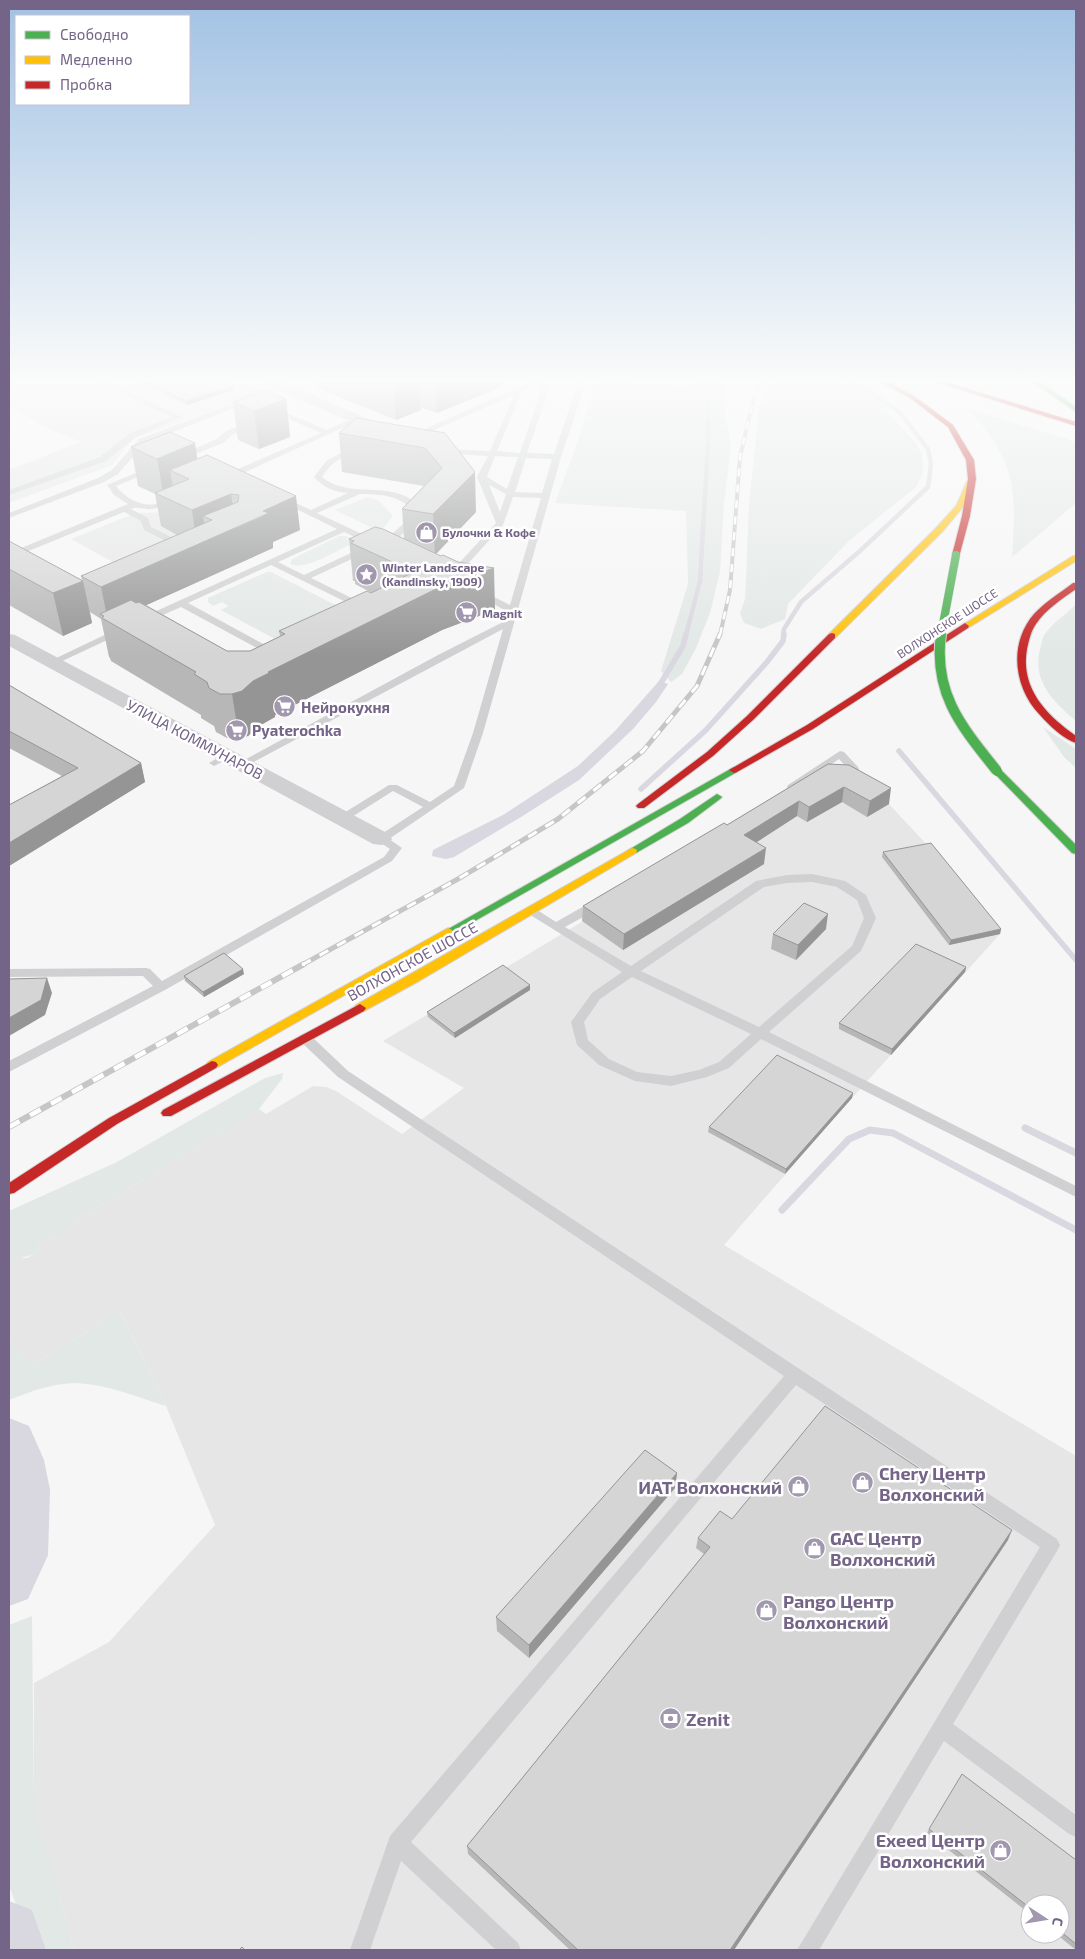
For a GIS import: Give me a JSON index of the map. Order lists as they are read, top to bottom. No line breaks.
{"streets":{"main road":["ВОЛХОНСКОЕ ШОССЕ"],"street":["УЛИЦА КОММУНАРОВ"]},"places":{"shop":["Булочки & Кофе","Chery Центр Волхонский","ИАТ Волхонский","GAC Центр Волхонский","Pango Центр Волхонский","Exeed Центр Волхонский"],"place":["Winter Landscape (Kandinsky, 1909)"],"supermarket":["Magnit","Нейрокухня","Pyaterochka"],"bank":["Zenit"]},"legend":["Свободно","Медленно","Пробка"],"north":"right"}
